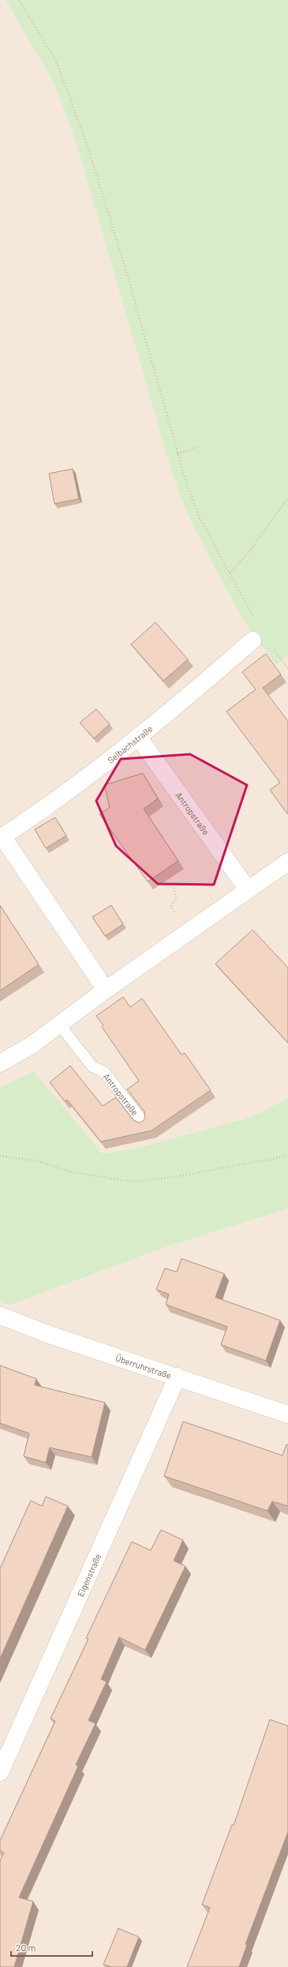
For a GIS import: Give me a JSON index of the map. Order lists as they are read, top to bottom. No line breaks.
{"streets":{"street":["Selbachstraße","Antropstraße","Überruhrstraße","Eigenstraße"]},"crossings":[["Selbachstraße","Antropstraße"],["Überruhrstraße","Eigenstraße"]],"scale_bar":"20 m"}
